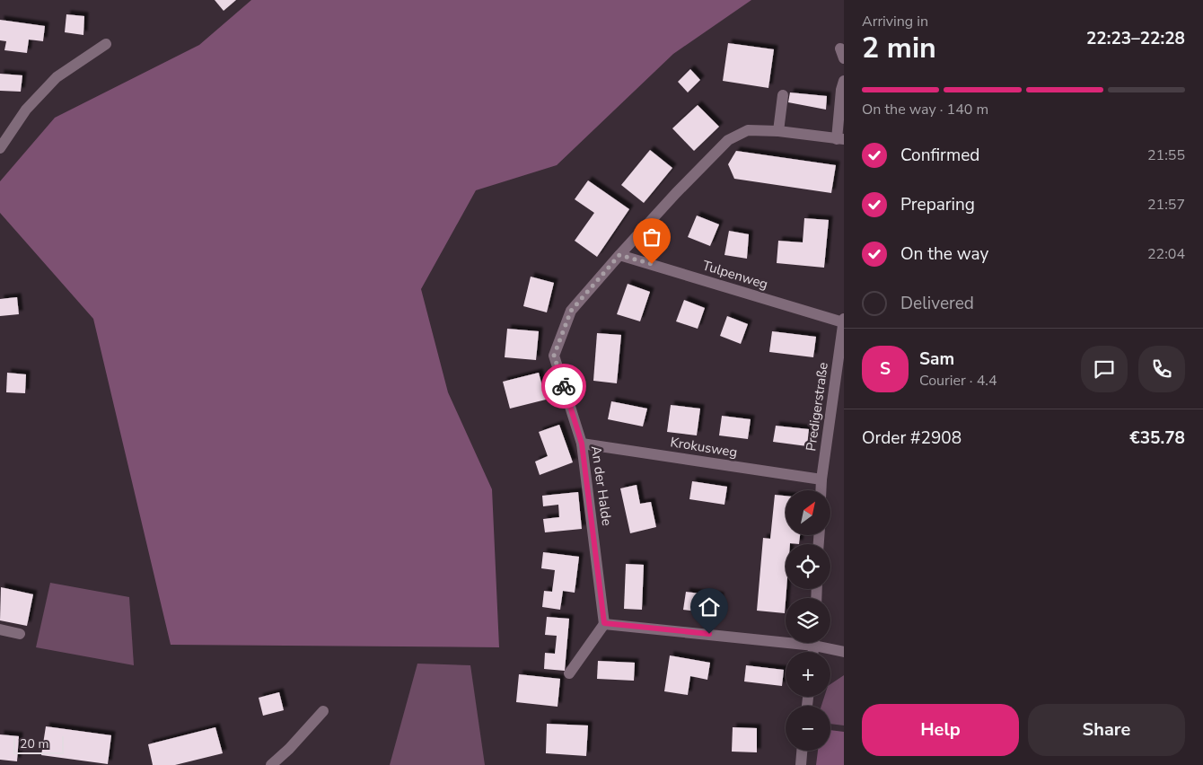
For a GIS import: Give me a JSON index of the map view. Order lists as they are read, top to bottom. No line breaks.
{"streets":{"street":["Tulpenweg","Predigerstraße","Krokusweg","An der Halde"]},"crossings":[["Tulpenweg","Predigerstraße"],["Tulpenweg","An der Halde"],["Predigerstraße","Krokusweg"],["Krokusweg","An der Halde"]],"scale_bar":"20 m","north":"top right","page":{"heading":["2 min","Arriving in","22:23–22:28"],"panel":["Sam","Courier · 4.4","Order #2908","€35.78"],"bar":"On the way · 140 m","list":[["Confirmed","21:55"],["Preparing","21:57"],["On the way","22:04"],"Delivered"],"round":"S","map_buttons":["+","−"],"buttons":["Help","Share"],"scale":"20 m"}}
